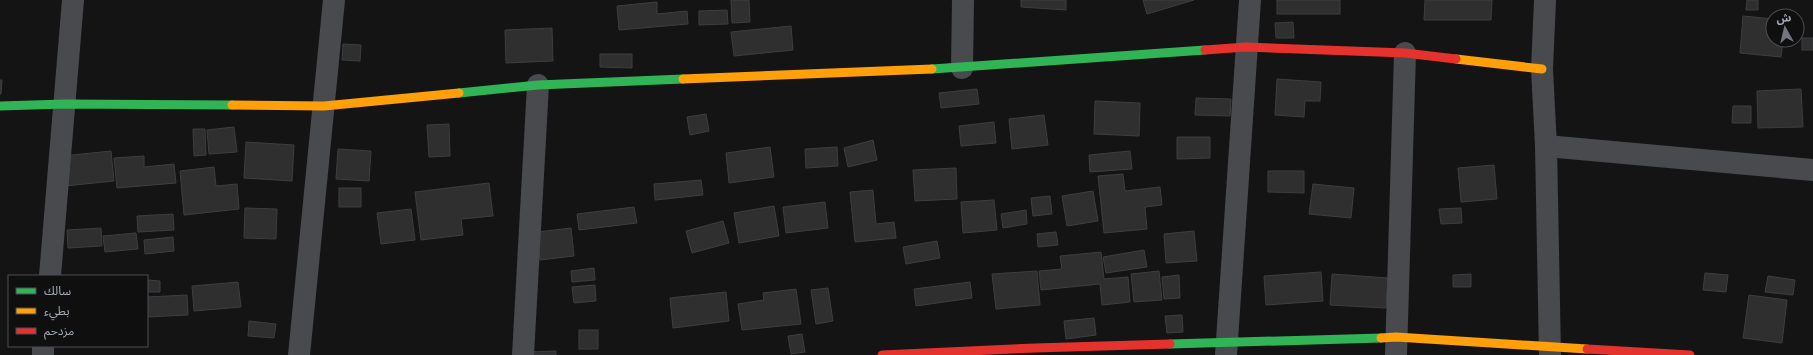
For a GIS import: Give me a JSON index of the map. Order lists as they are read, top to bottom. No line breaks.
{"legend":["سالك","بطيء","مزدحم"],"north":"top"}
